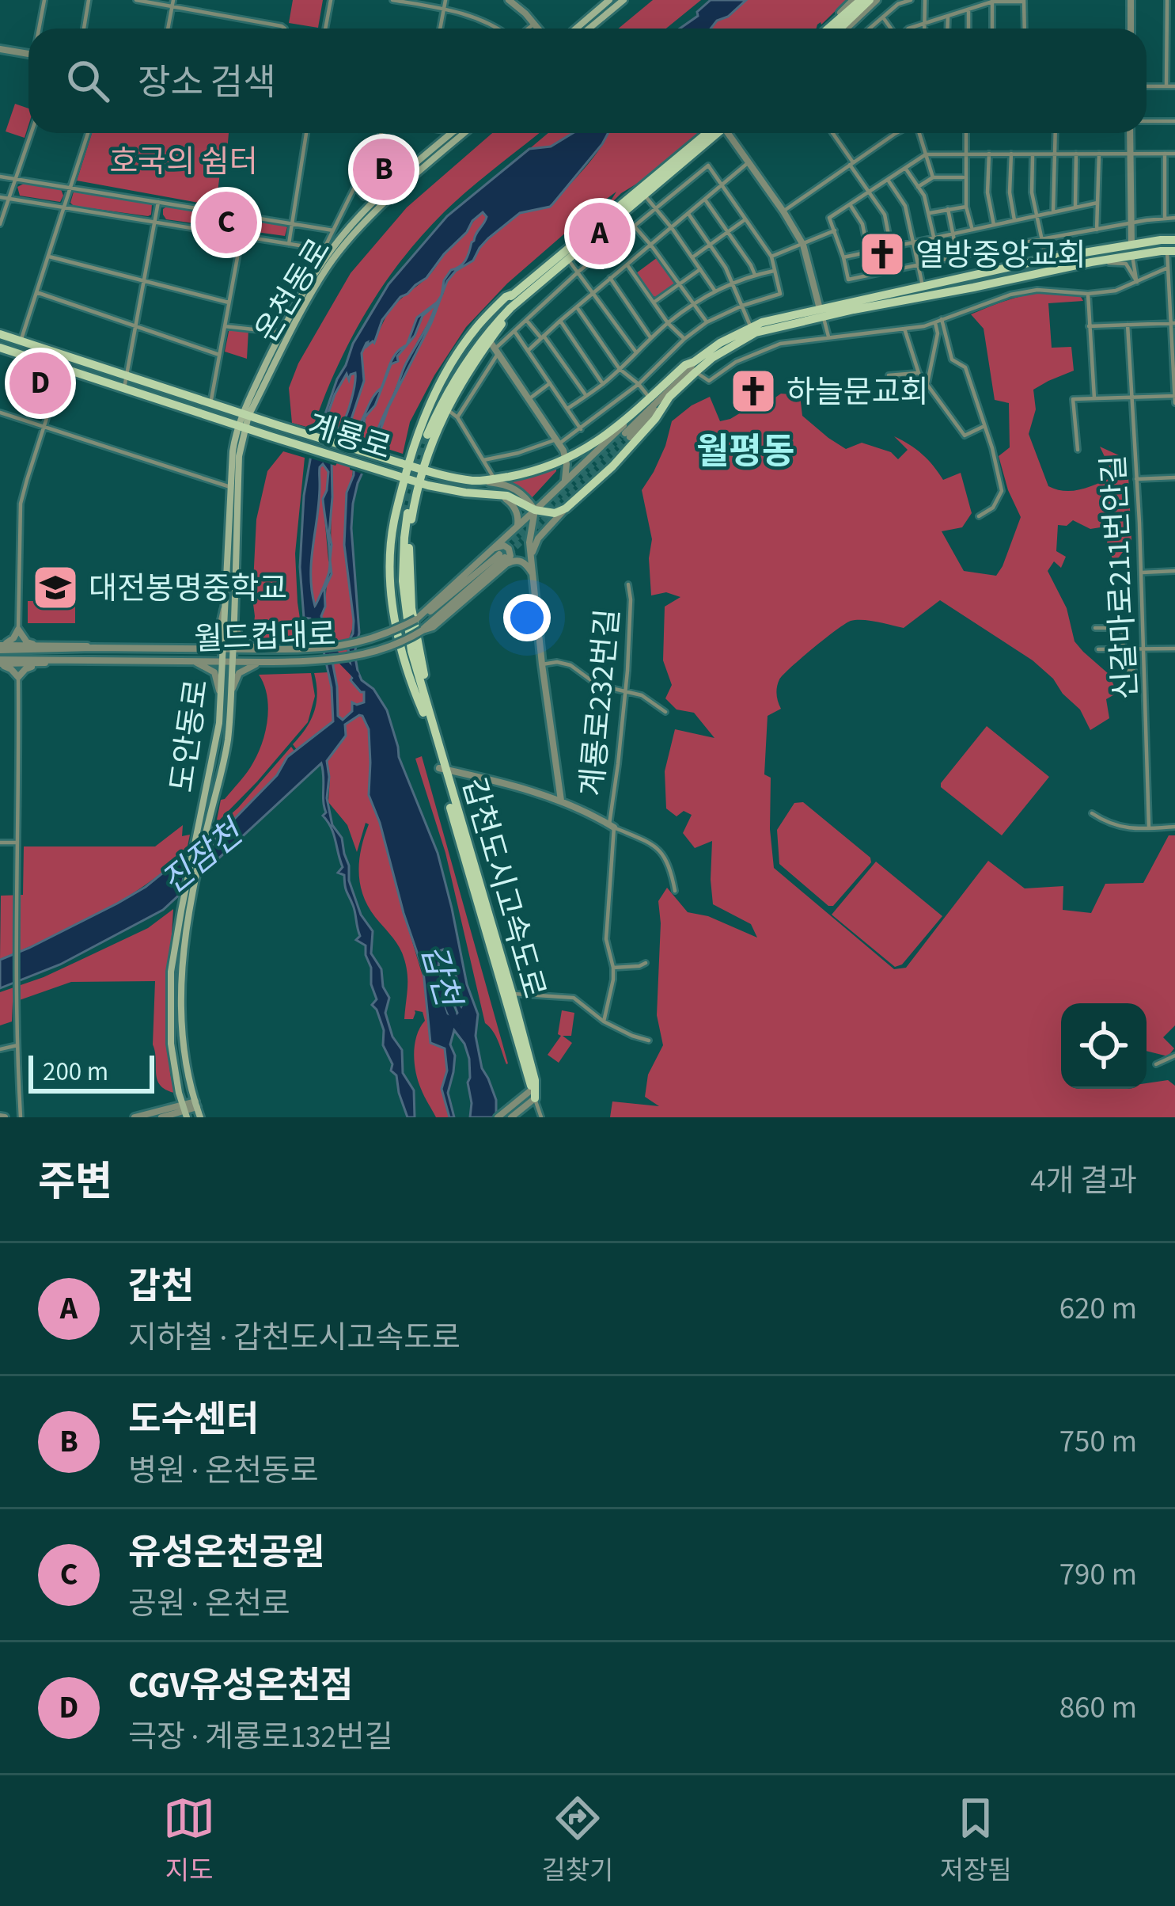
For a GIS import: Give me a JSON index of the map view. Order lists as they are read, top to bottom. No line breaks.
{"streets":{"main road":["온천동로","계룡로","도안동로","갑천도시고속도로"],"street":["신갈마로211번안길","월드컵대로","계룡로232번길"]},"crossings":[["온천동로","계룡로"],["온천동로","도안동로"],["계룡로","도안동로"],["월드컵대로","도안동로"]],"districts":["월평동"],"water":["진잠천","갑천"],"parks":["호국의 쉼터"],"places":{"church":["열방중앙교회","하늘문교회"],"school or university":["대전봉명중학교"]},"scale_bar":"200 m","page":{"search":"장소 검색","pins":["B","C","A","D"],"scale":"200 m","heading":["주변","4개 결과"],"list":[{"mark":"A","name":"갑천","note":"지하철 · 갑천도시고속도로","value":"620 m"},{"mark":"B","name":"도수센터","note":"병원 · 온천동로","value":"750 m"},{"mark":"C","name":"유성온천공원","note":"공원 · 온천로","value":"790 m"},{"mark":"D","name":"CGV유성온천점","note":"극장 · 계룡로132번길","value":"860 m"}],"nav":["지도","길찾기","저장됨"]}}
